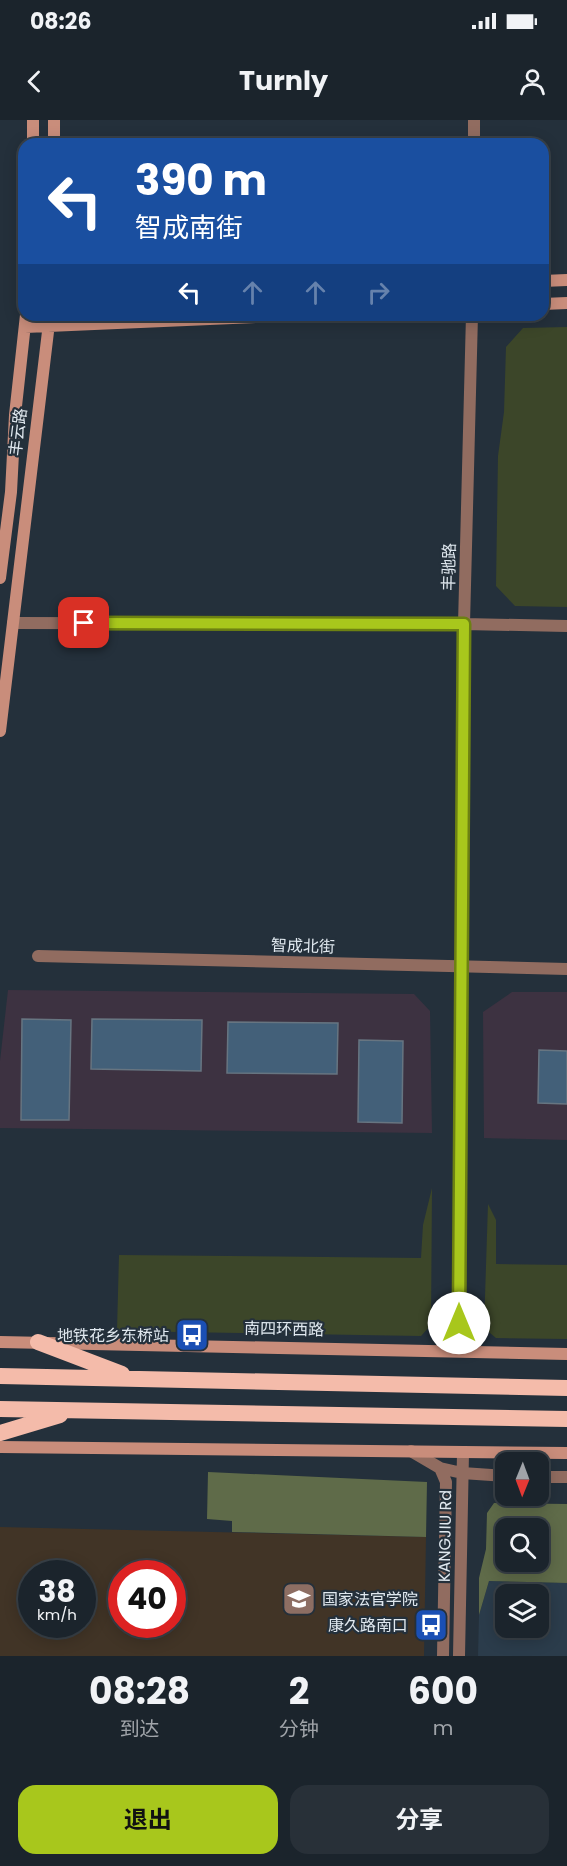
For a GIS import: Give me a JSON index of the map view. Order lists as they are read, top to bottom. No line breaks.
{"streets":{"main road":["丰云路","南四环西路"],"street":["丰驰路","智成北街","KANGJIU Rd"]},"crossings":[["丰驰路","智成北街"]],"places":{"bus stop":["地铁花乡东桥站","康久路南口"],"school or university":["国家法官学院"]},"north":"bottom","page":{"status":"08:26","header":"Turnly","turn":["390 m","智成南街"],"speed":"38 km/h","limit":"40","eta":["08:28","到达","2","分钟","600","m"],"buttons":["退出","分享"]}}
